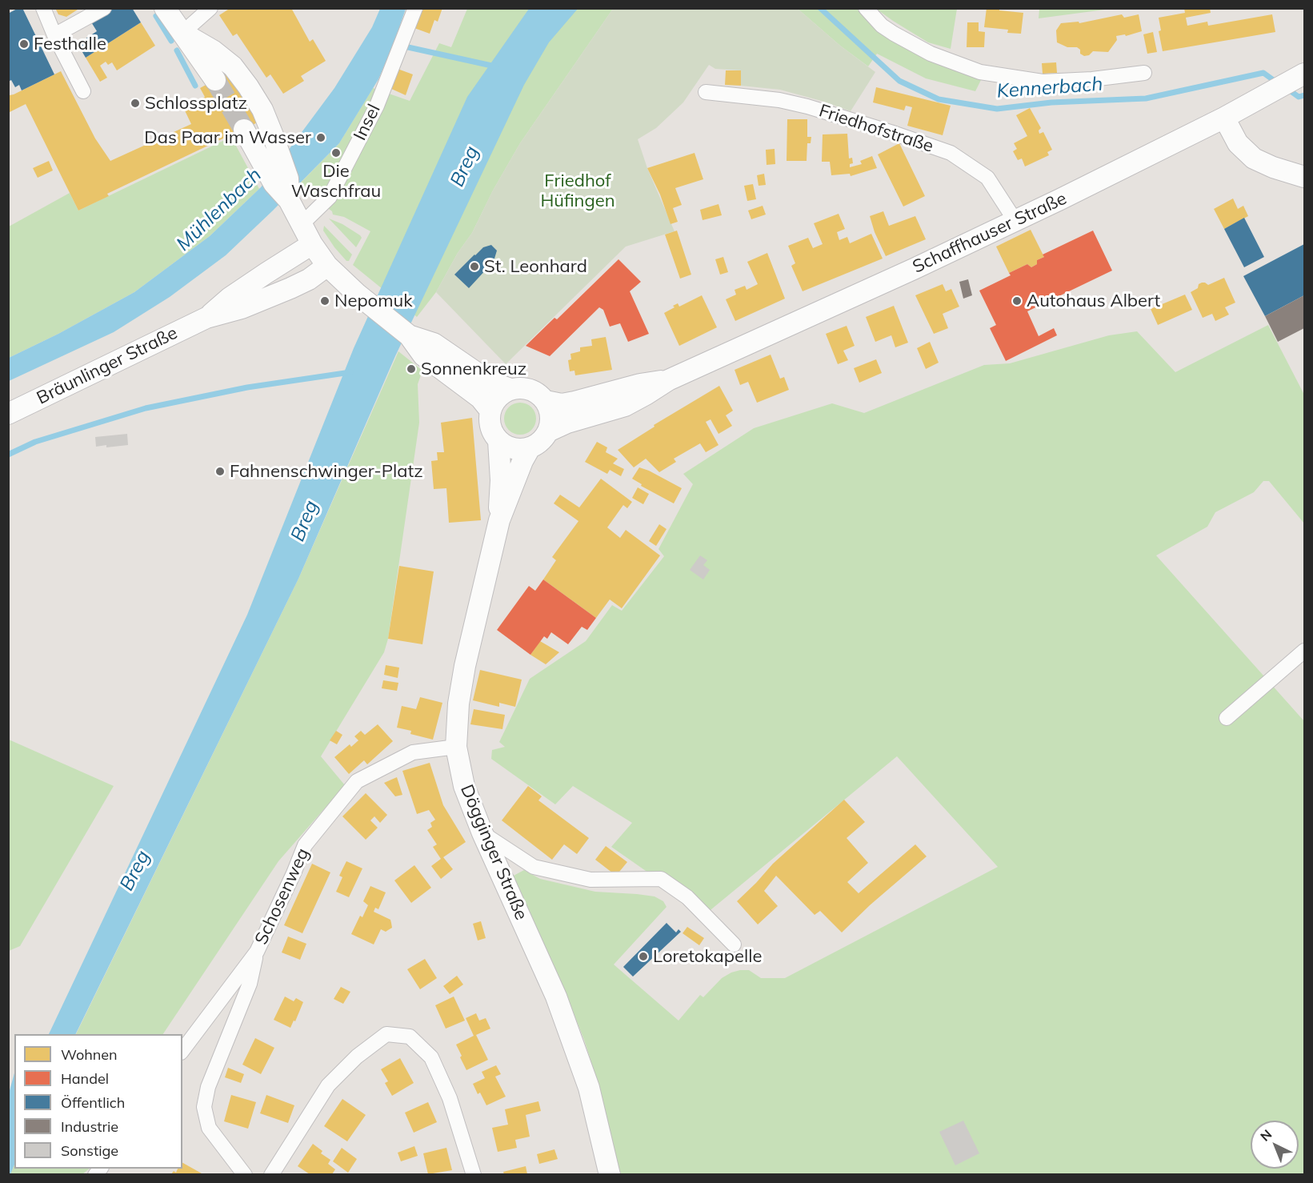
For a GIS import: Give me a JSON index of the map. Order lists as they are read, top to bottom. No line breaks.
{"streets":{"main road":["Schaffhauser Straße","Bräunlinger Straße","Dögginger Straße"],"street":["Insel","Friedhofstraße","Schosenweg"]},"crossings":[["Friedhofstraße","Schaffhauser Straße"],["Schaffhauser Straße","Dögginger Straße"],["Dögginger Straße","Schosenweg"]],"water":["Kennerbach","Breg","Mühlenbach"],"parks":["Friedhof Hüfingen"],"places":["Festhalle","Schlossplatz","Das Paar im Wasser","Die Waschfrau","St. Leonhard","Nepomuk","Autohaus Albert","Sonnenkreuz","Fahnenschwinger-Platz","Loretokapelle"],"legend":["Wohnen","Handel","Öffentlich","Industrie","Sonstige"],"north":"top left"}
